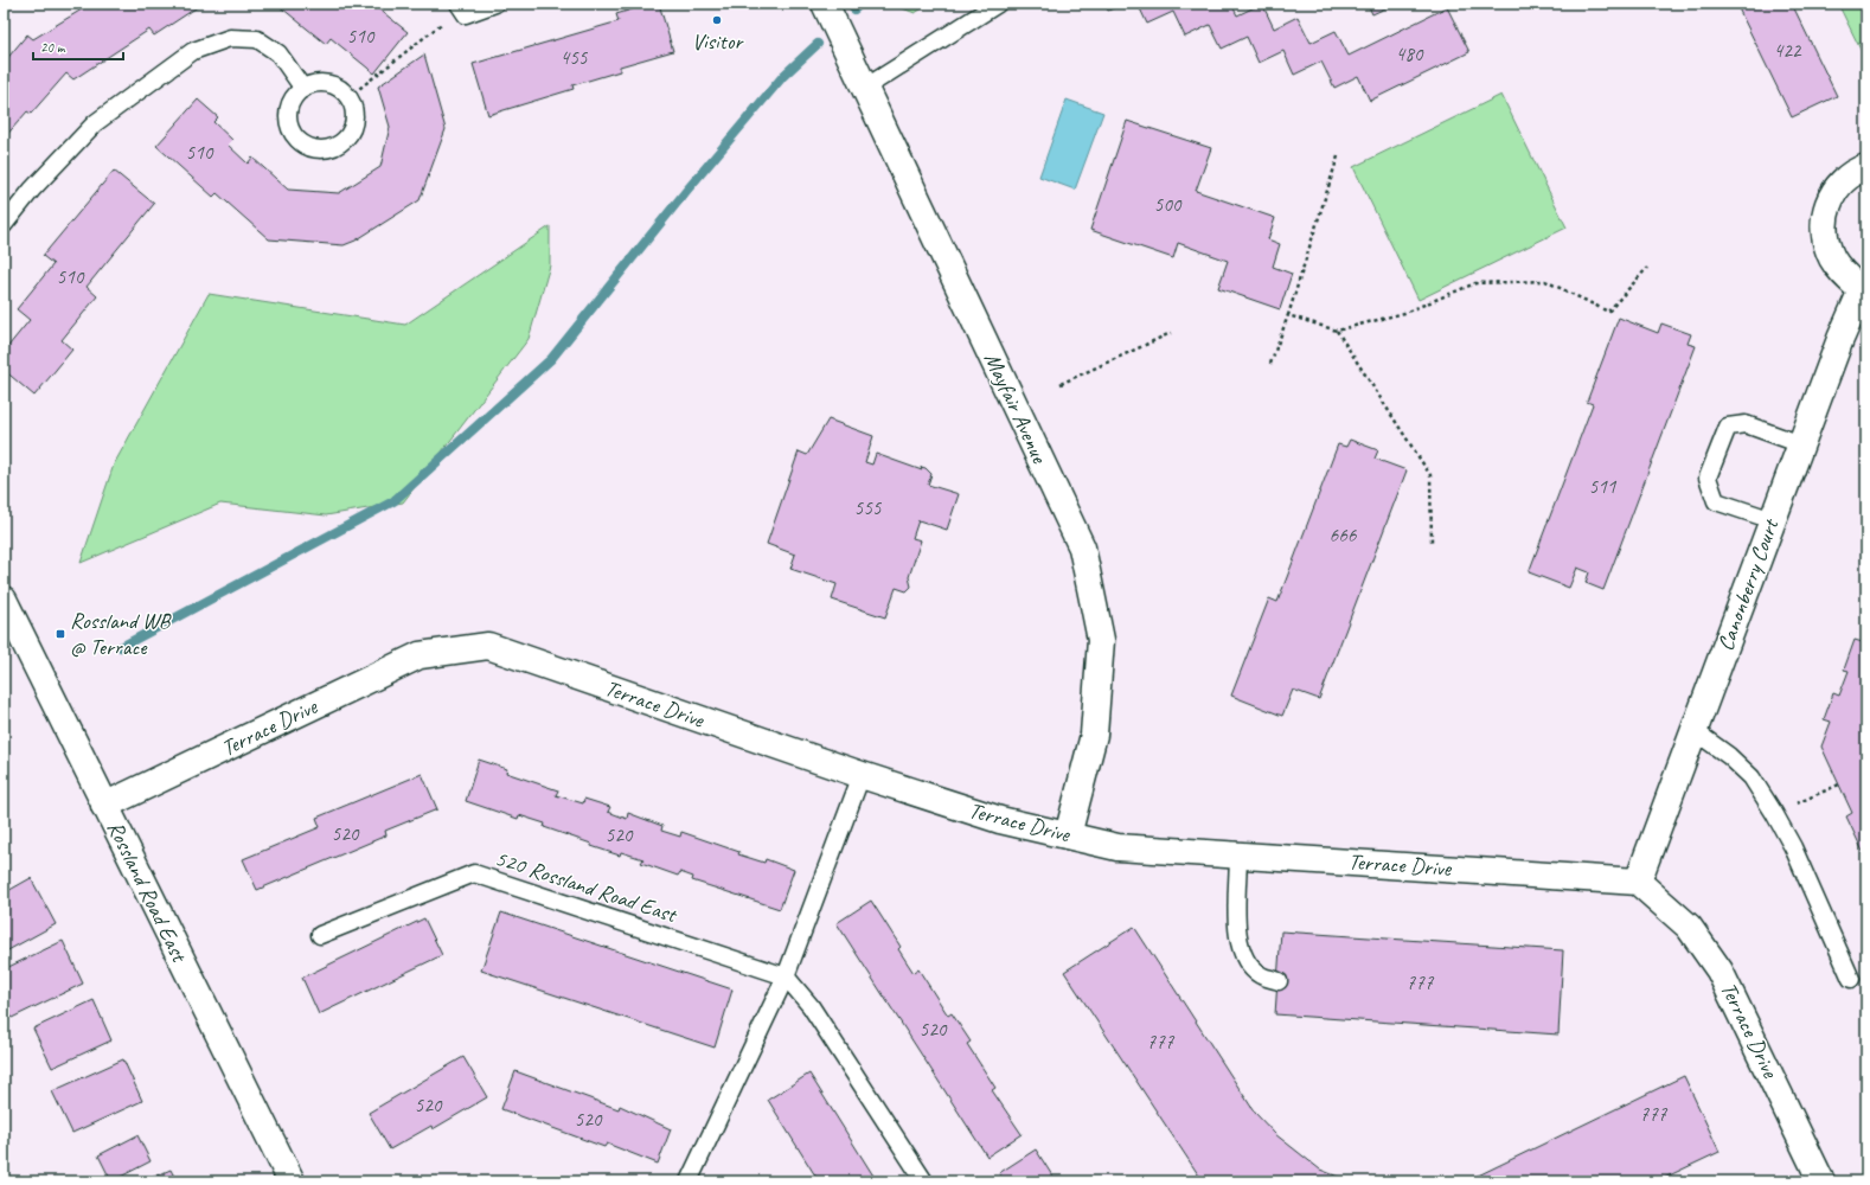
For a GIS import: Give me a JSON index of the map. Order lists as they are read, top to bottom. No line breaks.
{"streets":{"street":["Mayfair Avenue","Canonberry Court","Terrace Drive","Rossland Road East"],"lane":["520 Rossland Road East"]},"crossings":[["Mayfair Avenue","Terrace Drive"],["Canonberry Court","Terrace Drive"],["Terrace Drive","Rossland Road East"]],"places":{"other":["Visitor"],"transit":["Rossland WB @ Terrace"]},"house_numbers":["510","422","480","455","510","500","510","511","555","666","520","520","777","520","777","520","777","520"],"scale_bar":"20 m"}
